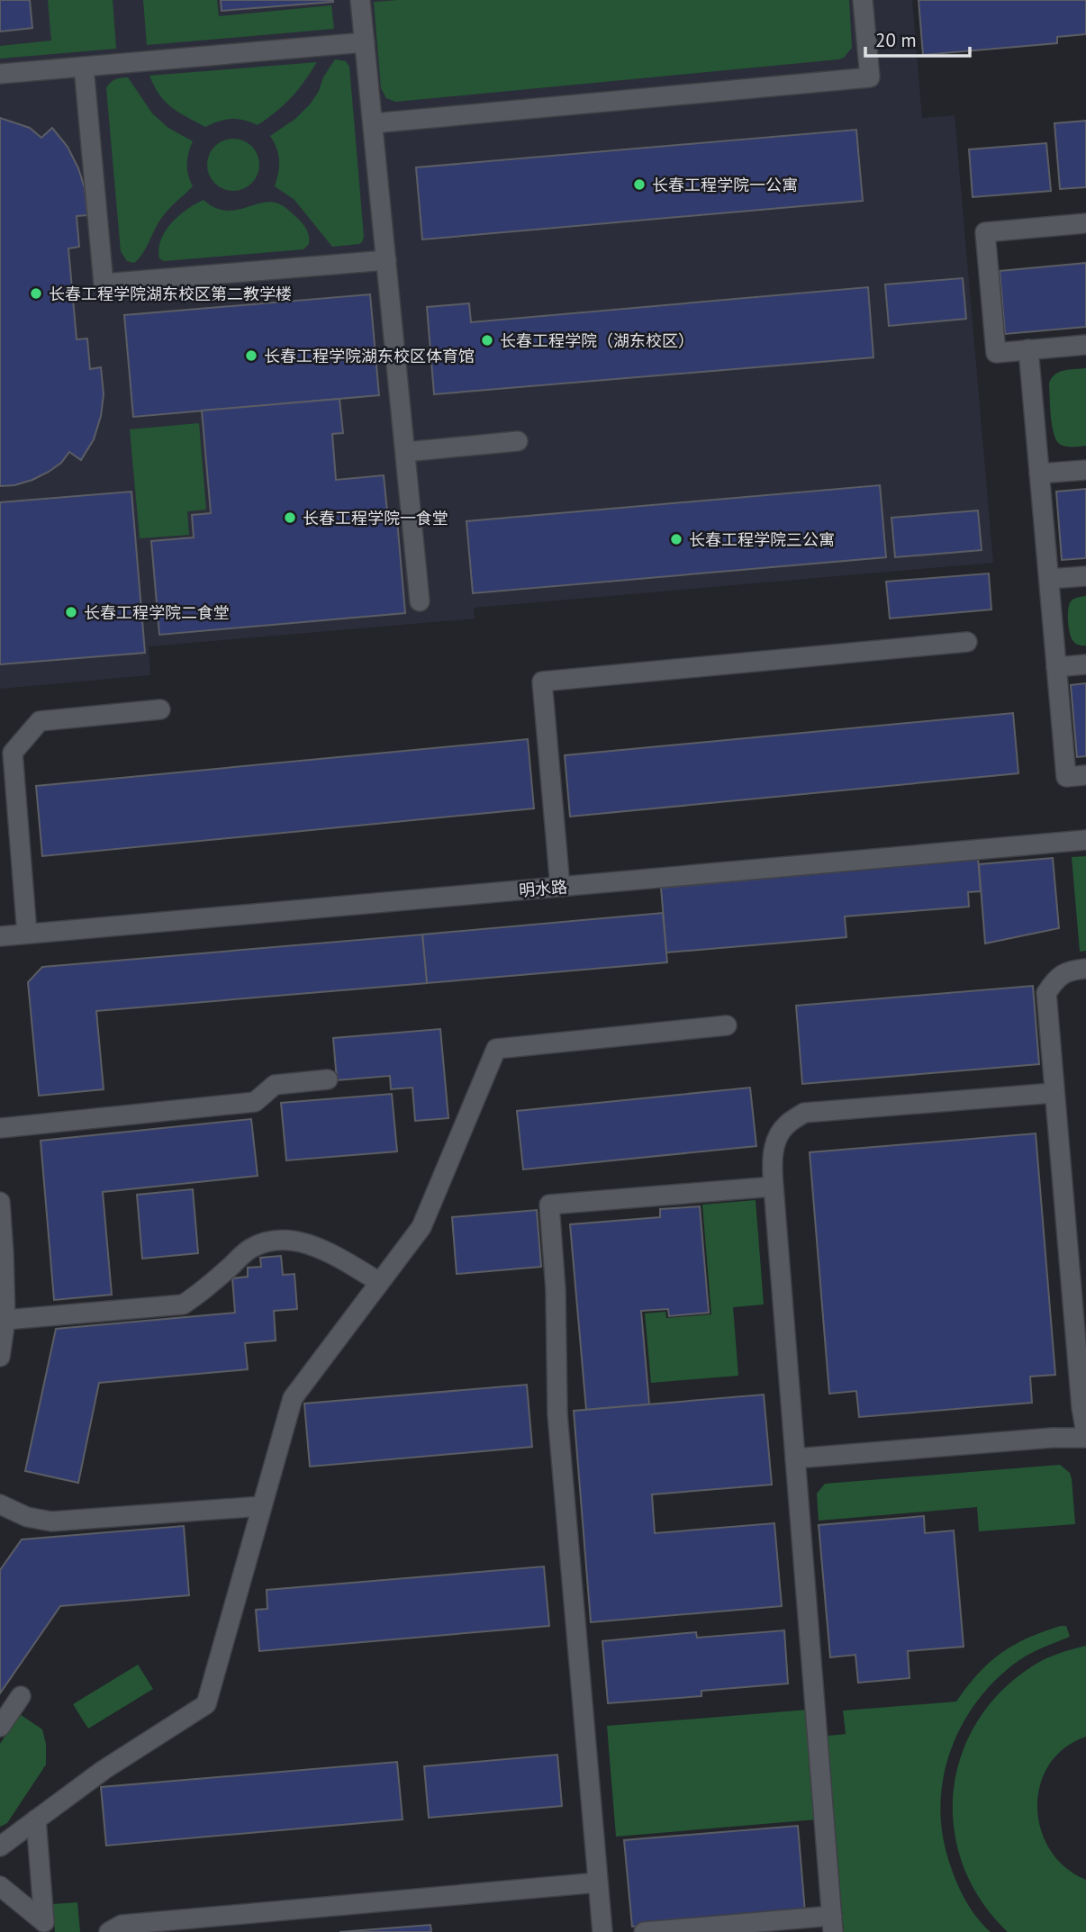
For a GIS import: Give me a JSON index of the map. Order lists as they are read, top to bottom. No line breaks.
{"streets":{"street":["明水路"]},"places":["长春工程学院一公寓","长春工程学院湖东校区第二教学楼","长春工程学院（湖东校区）","长春工程学院湖东校区体育馆","长春工程学院一食堂","长春工程学院三公寓","长春工程学院二食堂"],"scale_bar":"20 m"}
